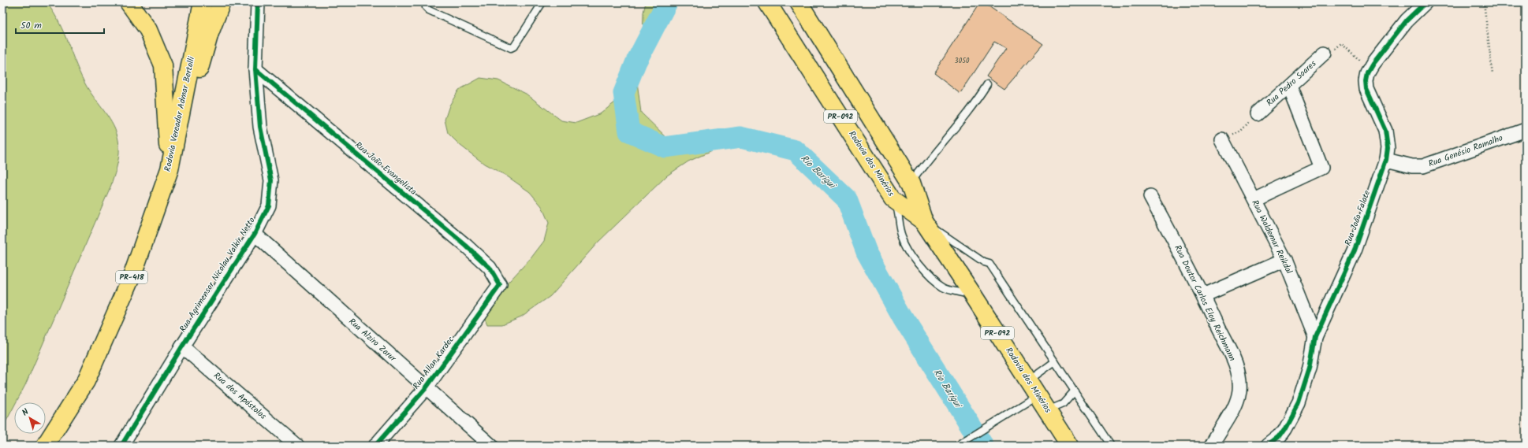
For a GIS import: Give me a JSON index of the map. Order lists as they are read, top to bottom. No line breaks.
{"streets":{"main road":["Rodovia Vereador Admar Bertolli","PR-092","Rodovia dos Minérios","PR-418"],"street":["Rua Pedro Soares","Rua Genésio Ramalho","Rua João Evangelista","Rua João Falate","Rua Waldemar Reikdal","Rua Agrimensor Nicolau Valkir Netto","Rua Doutor Carlos Eloy Reichmann","Rua Alziro Zarur","Rua Allan Kardec","Rua dos Apóstolos"]},"crossings":[["Rua Genésio Ramalho","Rua João Falate"],["Rua João Evangelista","Rua Agrimensor Nicolau Valkir Netto"],["Rua João Evangelista","Rua Allan Kardec"],["Rua João Falate","Rua Waldemar Reikdal"],["Rua Agrimensor Nicolau Valkir Netto","Rua Alziro Zarur"],["Rua Agrimensor Nicolau Valkir Netto","Rua dos Apóstolos"],["Rua Alziro Zarur","Rua Allan Kardec"]],"water":["Rio Barigui"],"house_numbers":["3050"],"scale_bar":"50 m","north":"top left"}
